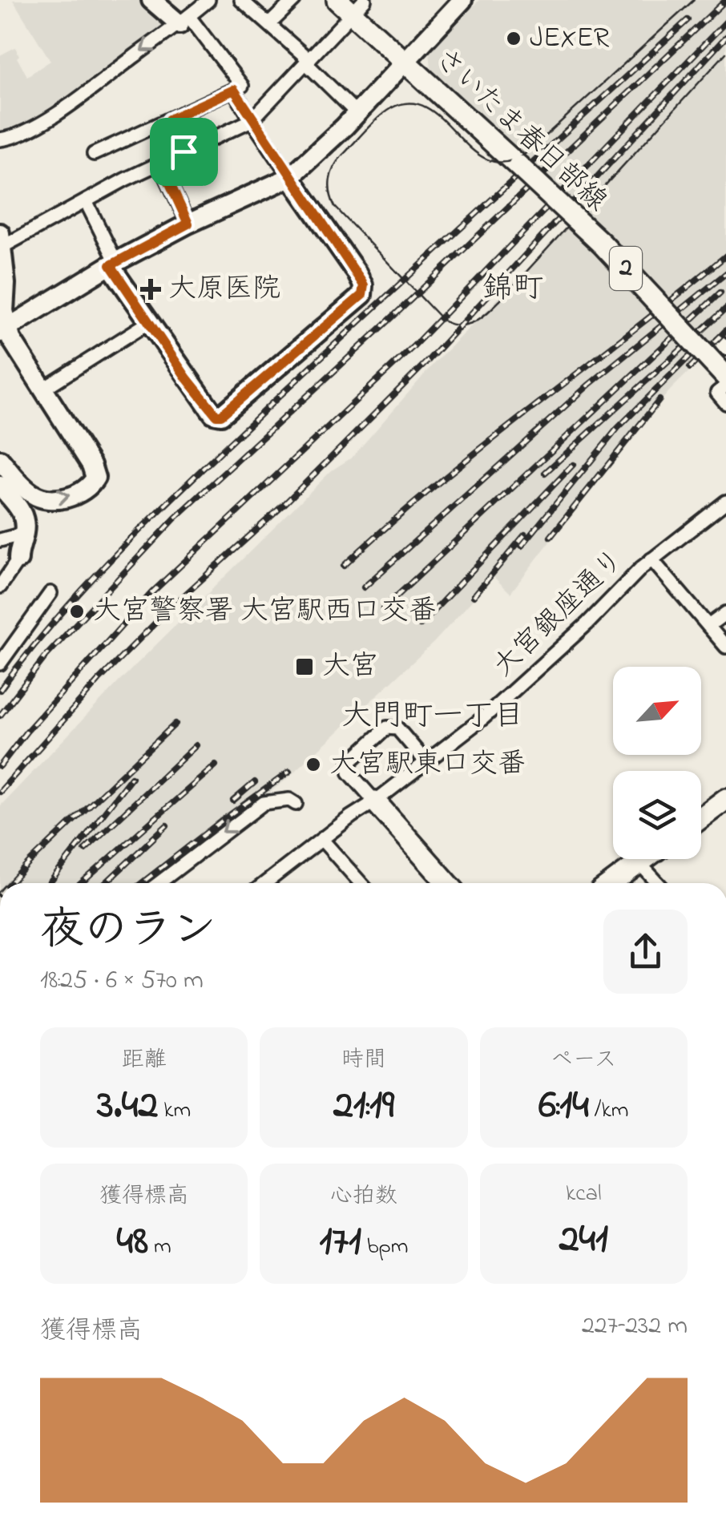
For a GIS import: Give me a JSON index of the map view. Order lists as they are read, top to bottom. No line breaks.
{"streets":{"main road":["さいたま春日部線","2"],"street":["大宮銀座通り"]},"districts":["錦町","大門町一丁目"],"places":{"other":["JEXER","大宮警察署 大宮駅西口交番","大宮駅東口交番"],"health":["大原医院"],"transit":["大宮"]},"north":"top right","page":{"heading":["夜のラン","18:25 · 6 × 570 m"],"stats":[["距離","3.42 km"],["時間","21:19"],["ペース","6:14 /km"],["獲得標高","48 m"],["心拍数","171 bpm"],["kcal","241"]],"chart":["獲得標高","227–232 m"]}}
